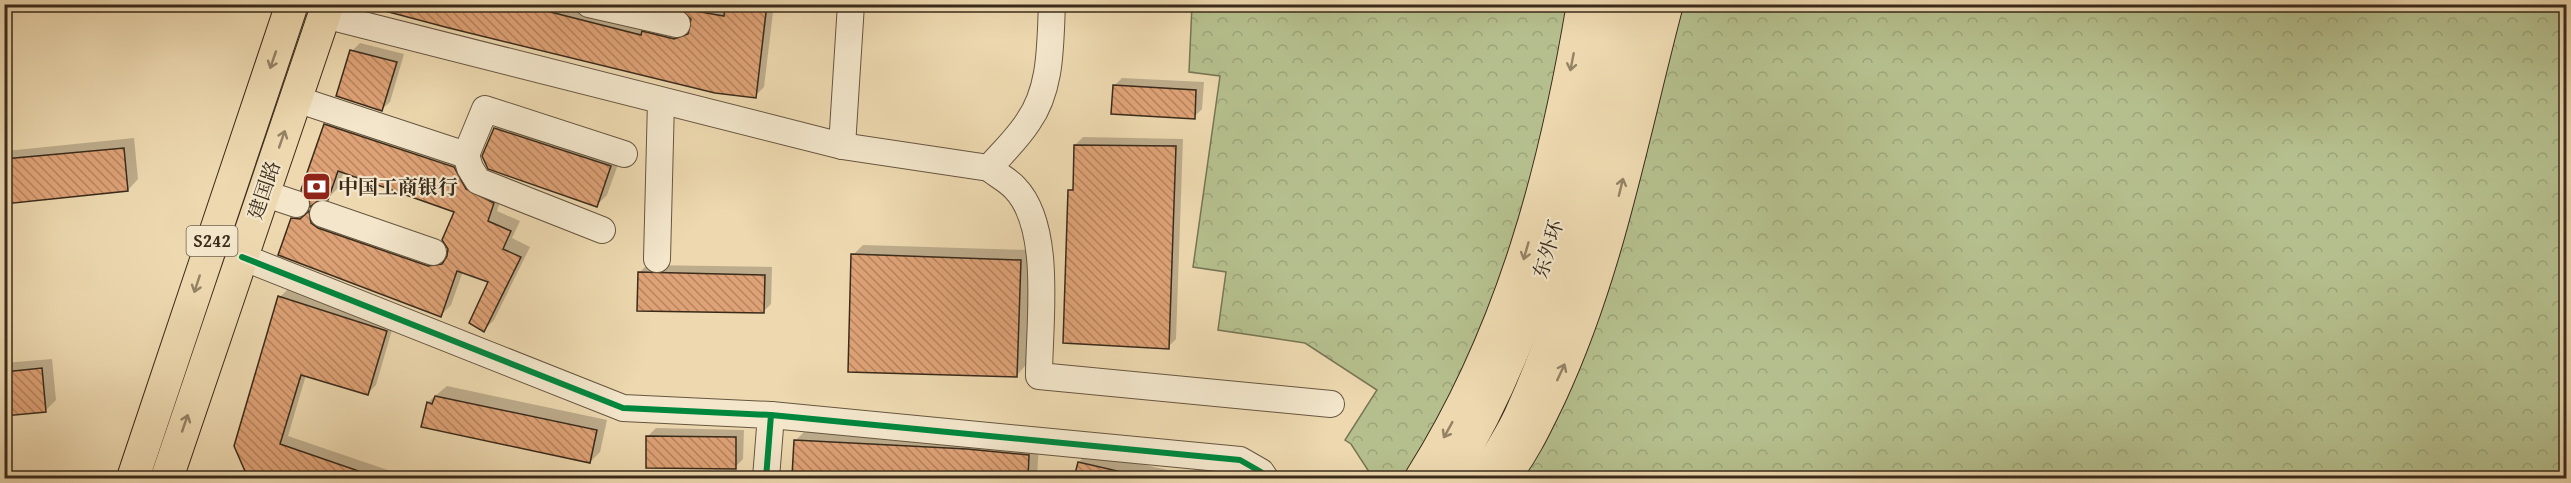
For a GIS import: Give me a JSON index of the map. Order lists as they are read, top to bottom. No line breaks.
{"streets":{"highway":["东外环"],"main road":["建国路","S242"]},"places":{"bank":["中国工商银行"]}}
